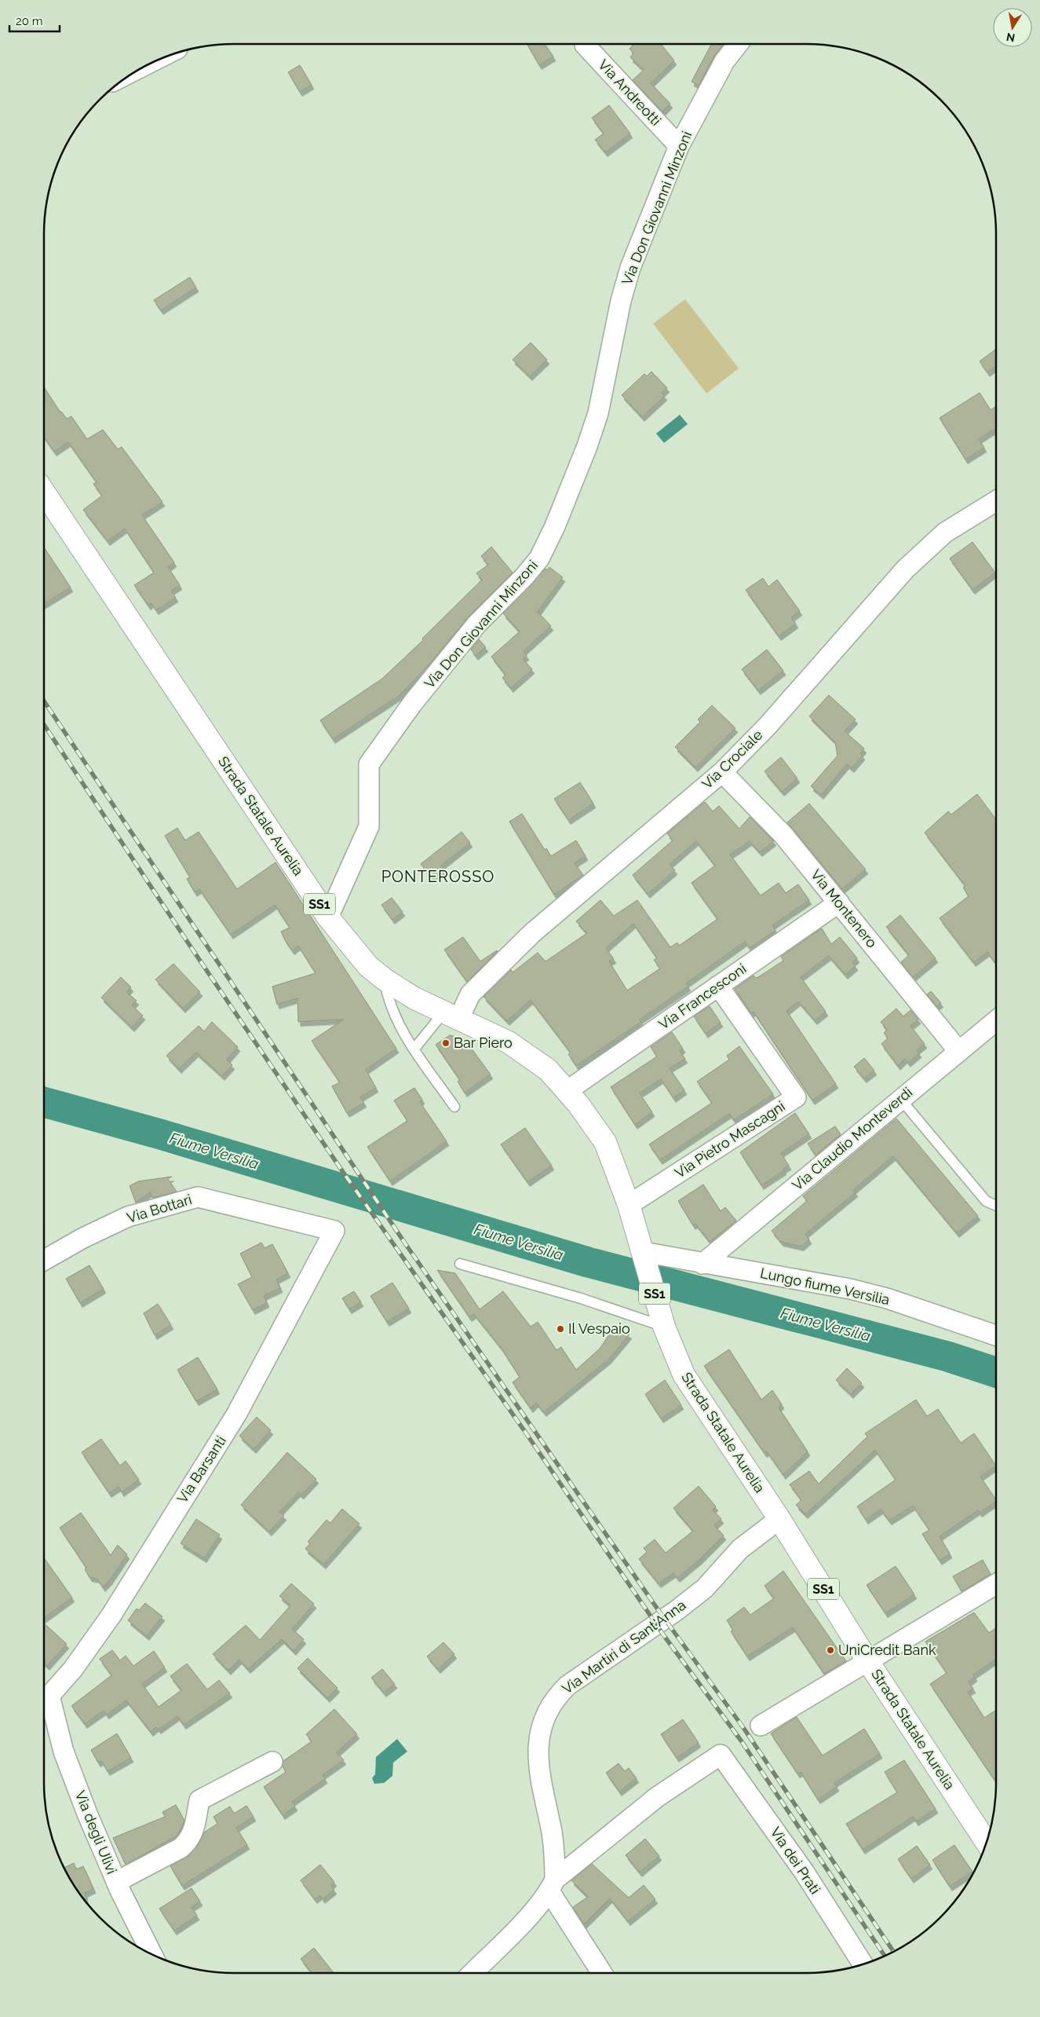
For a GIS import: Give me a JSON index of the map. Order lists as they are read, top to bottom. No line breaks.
{"streets":{"main road":["Strada Statale Aurelia","SS1"],"street":["Via Andreotti","Via Don Giovanni Minzoni","Via Crociale","Via Montenero","Via Francesconi","Via Claudio Monteverdi","Via Pietro Mascagni","Via Bottari","Lungo fiume Versilia","Via Barsanti","Via Martiri di Sant'Anna","Via degli Ulivi","Via dei Prati"]},"crossings":[["Via Andreotti","Via Don Giovanni Minzoni"],["Via Don Giovanni Minzoni","Strada Statale Aurelia"],["Via Crociale","Strada Statale Aurelia"],["Via Crociale","Via Montenero"],["Strada Statale Aurelia","Via Francesconi"],["Strada Statale Aurelia","Via Pietro Mascagni"],["Strada Statale Aurelia","Lungo fiume Versilia"],["Strada Statale Aurelia","Via Martiri di Sant'Anna"],["Via Montenero","Via Francesconi"],["Via Montenero","Via Claudio Monteverdi"],["Via Francesconi","Via Pietro Mascagni"],["Via Claudio Monteverdi","Lungo fiume Versilia"],["Via Bottari","Via Barsanti"],["Via Barsanti","Via degli Ulivi"],["Via Martiri di Sant'Anna","Via dei Prati"]],"districts":["PONTEROSSO"],"water":["Fiume Versilia"],"places":["Bar Piero","Il Vespaio","UniCredit Bank"],"scale_bar":"20 m","north":"bottom"}
